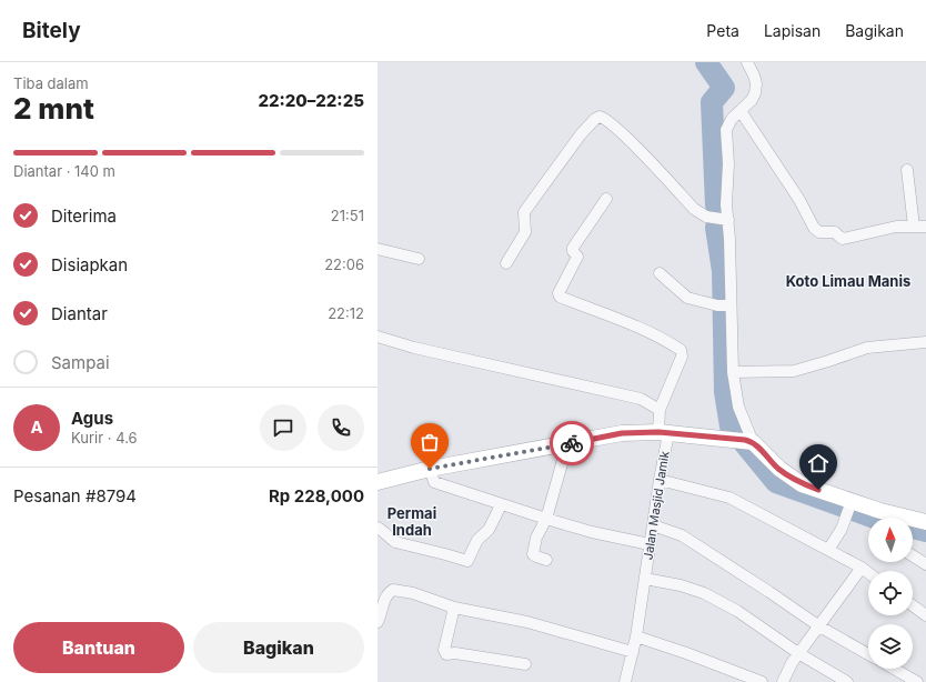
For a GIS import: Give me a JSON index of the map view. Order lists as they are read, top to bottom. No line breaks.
{"streets":{"street":["Jalan Masjid Jamik"]},"districts":["Koto Limau Manis","Permai Indah"],"north":"top","page":{"header":"Bitely","nav":["Peta","Lapisan","Bagikan"],"heading":["2 mnt","Tiba dalam","22:20–22:25"],"panel":["Agus","Kurir · 4.6","Pesanan #8794","Rp 228,000"],"bar":"Diantar · 140 m","list":[["Diterima","21:51"],["Disiapkan","22:06"],["Diantar","22:12"],"Sampai"],"round":"A","buttons":["Bantuan","Bagikan"]}}
